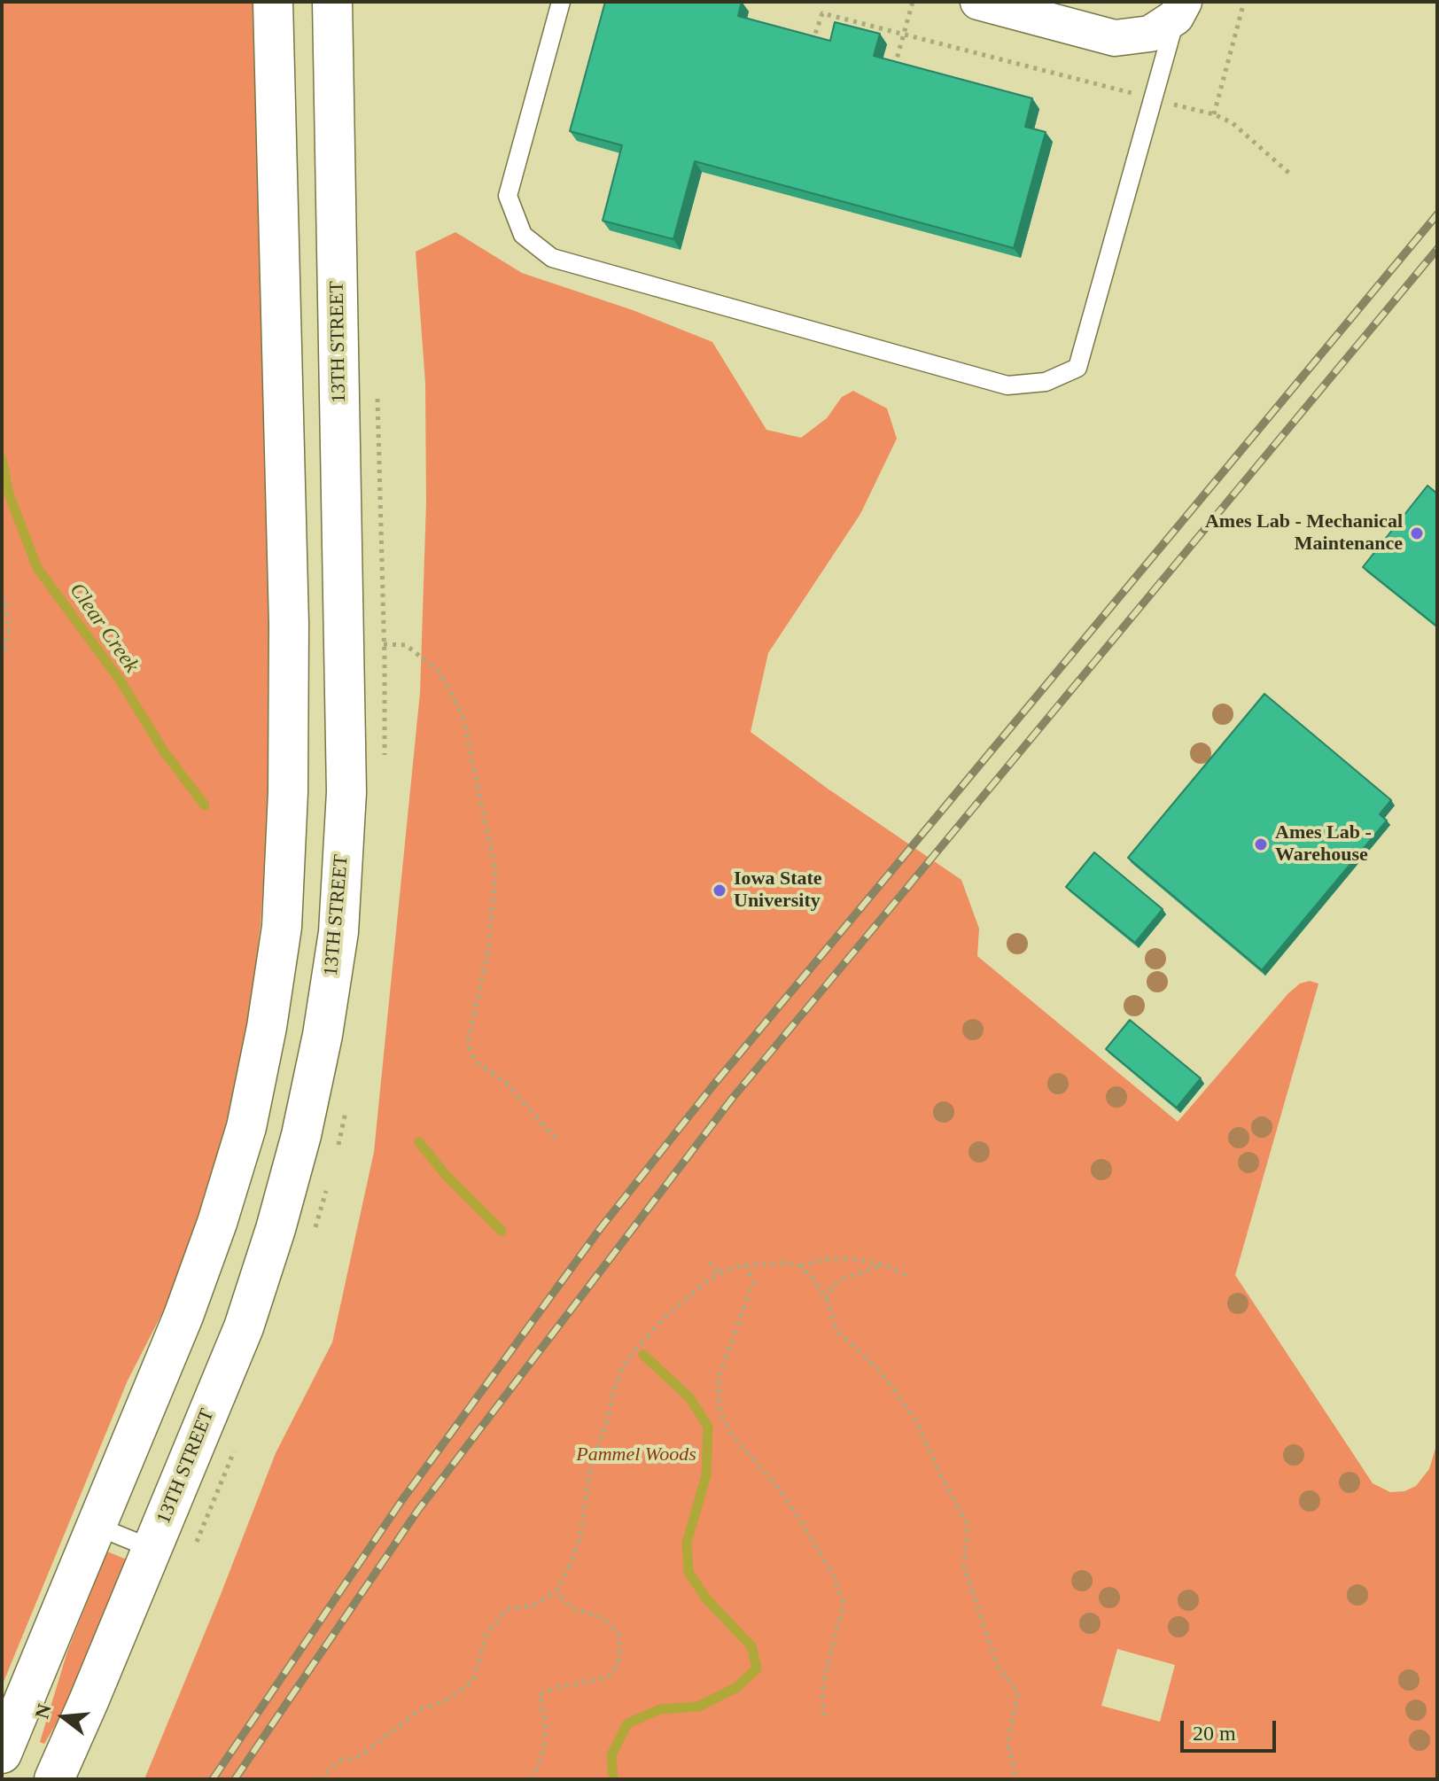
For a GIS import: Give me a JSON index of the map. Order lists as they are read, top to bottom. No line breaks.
{"streets":{"main road":["13TH STREET"]},"water":["Clear Creek"],"parks":["Pammel Woods"],"places":["Ames Lab - Mechanical Maintenance","Ames Lab - Warehouse","Iowa State University"],"scale_bar":"20 m","north":"left"}
